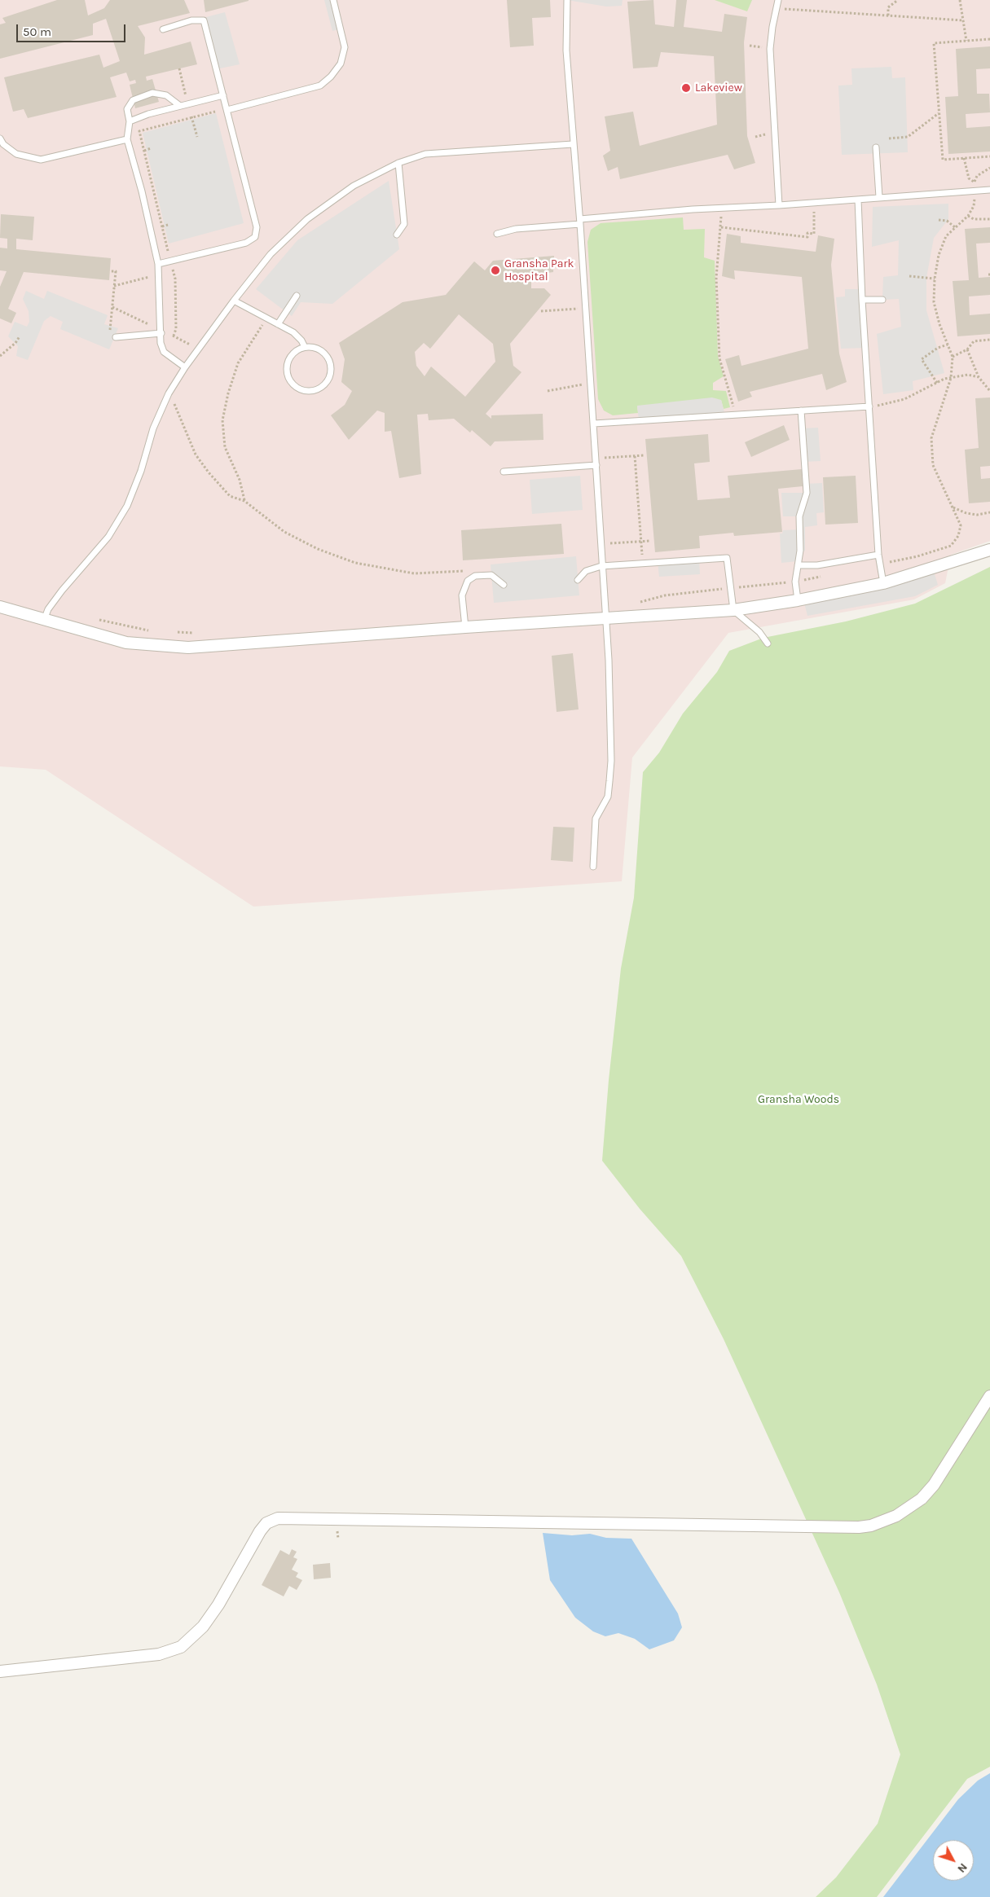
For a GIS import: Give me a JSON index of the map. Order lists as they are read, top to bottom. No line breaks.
{"parks":["Gransha Woods"],"places":["Lakeview","Gransha Park Hospital"],"scale_bar":"50 m","north":"bottom right"}
